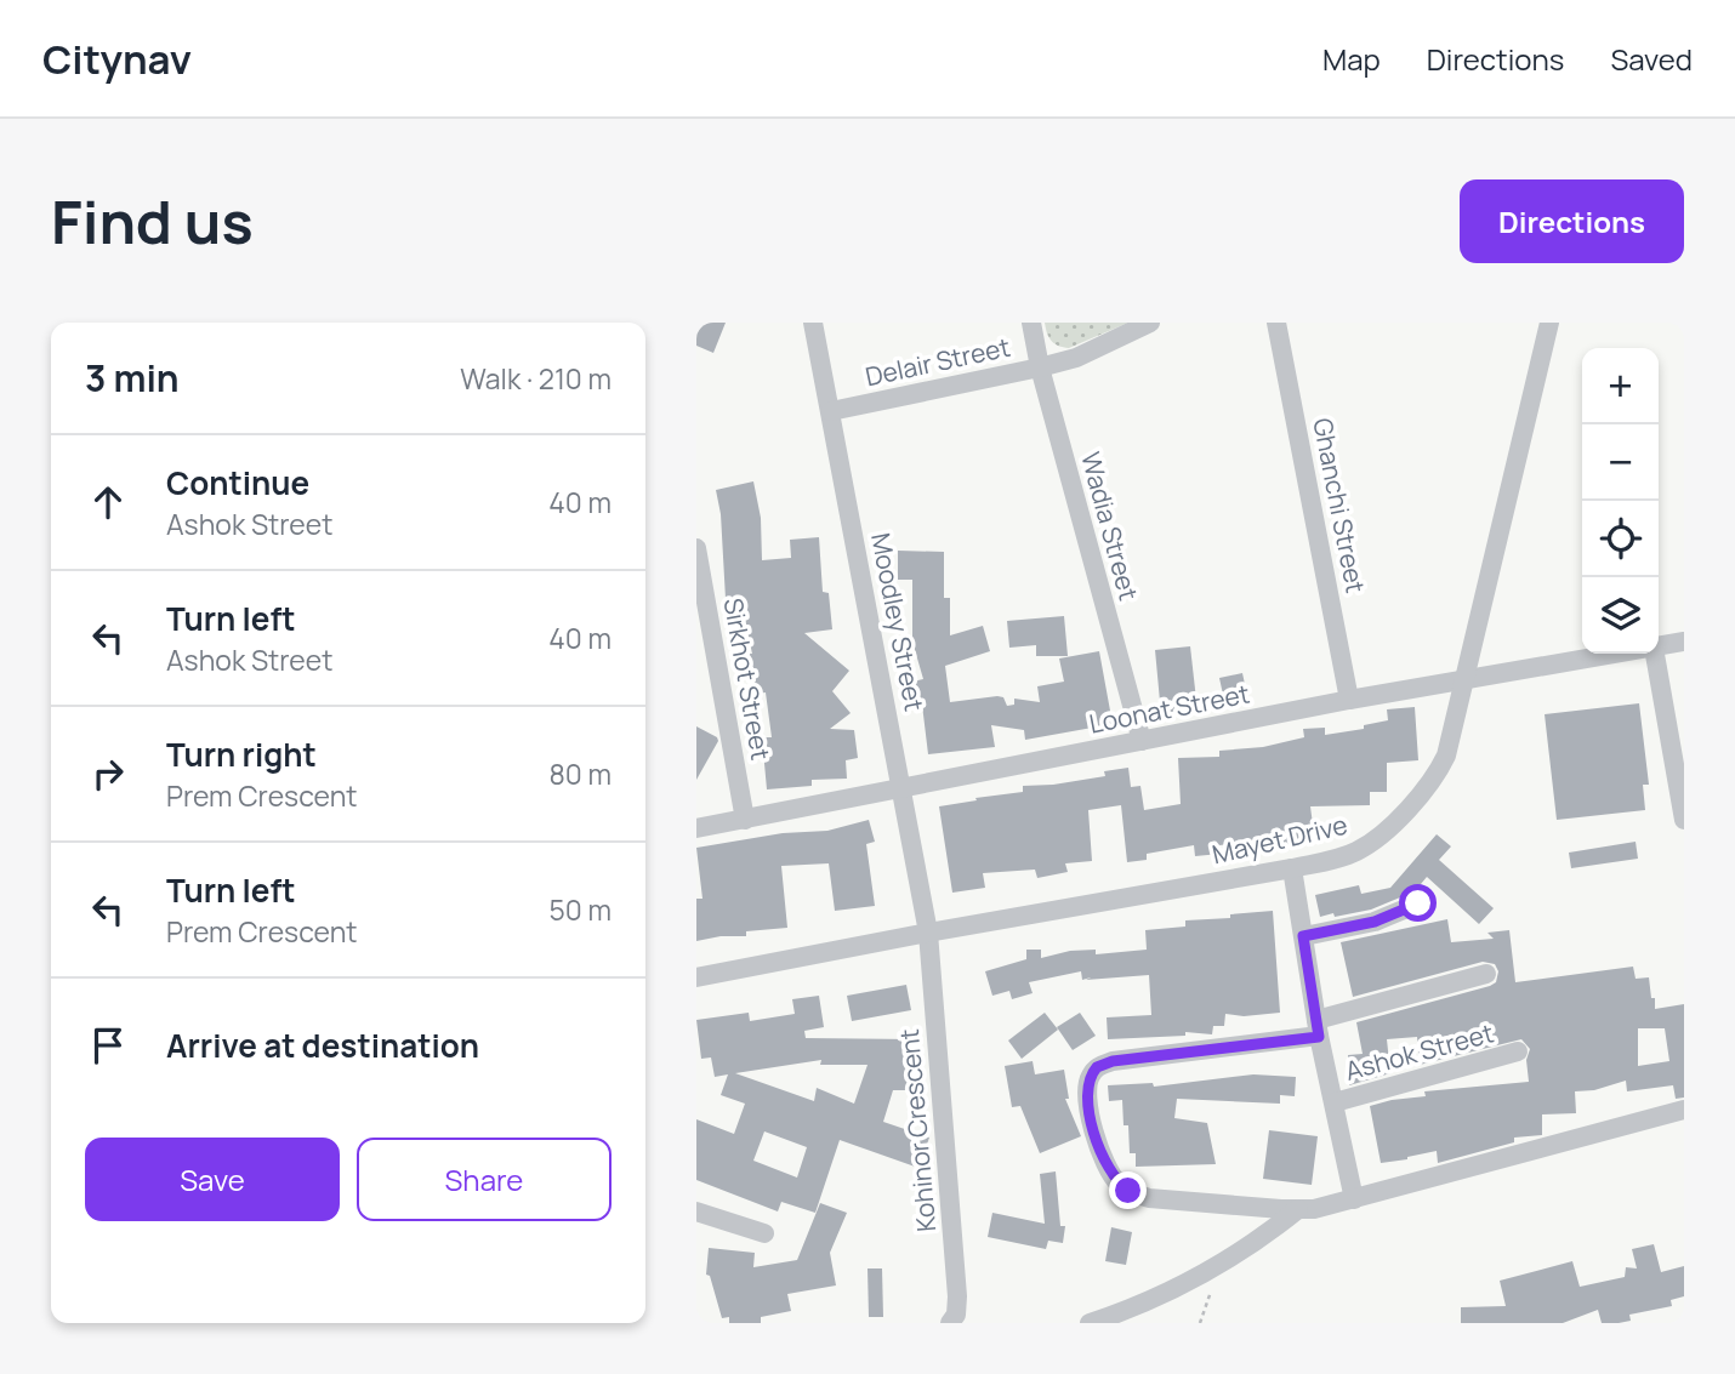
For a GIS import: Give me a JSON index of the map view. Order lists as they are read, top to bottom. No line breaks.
{"streets":{"street":["Delair Street","Ghanchi Street","Wadia Street","Moodley Street","Sirkhot Street","Loonat Street","Mayet Drive","Ashok Street","Kohinor Crescent"]},"crossings":[["Delair Street","Wadia Street"],["Delair Street","Moodley Street"],["Ghanchi Street","Loonat Street"],["Wadia Street","Loonat Street"],["Moodley Street","Loonat Street"],["Moodley Street","Mayet Drive"],["Moodley Street","Kohinor Crescent"],["Sirkhot Street","Loonat Street"],["Loonat Street","Mayet Drive"],["Mayet Drive","Ashok Street"],["Mayet Drive","Kohinor Crescent"]],"page":{"header":"Citynav","nav":["Map","Directions","Saved"],"buttons":["Directions",["Save","Share"]],"title":"Find us","heading":["3 min","Walk · 210 m"],"map_buttons":["+","−"],"list":[["Continue","Ashok Street","40 m"],["Turn left","Ashok Street","40 m"],["Turn right","Prem Crescent","80 m"],["Turn left","Prem Crescent","50 m"],"Arrive at destination"]}}
